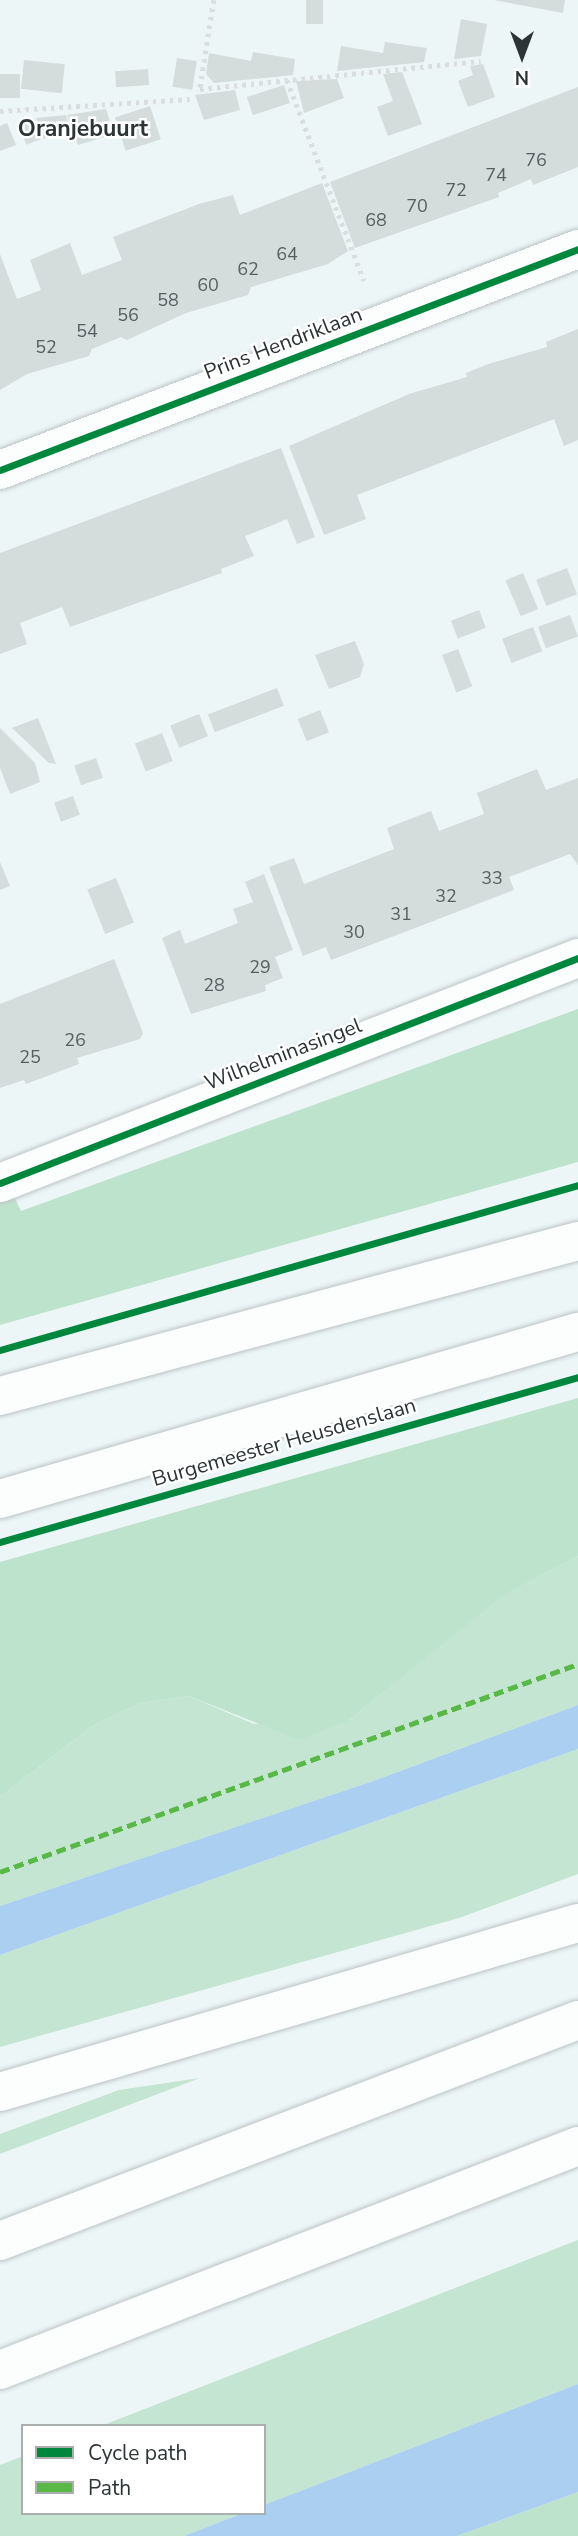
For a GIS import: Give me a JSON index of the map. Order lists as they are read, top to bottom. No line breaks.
{"streets":{"main road":["Prins Hendriklaan","Wilhelminasingel","Burgemeester Heusdenslaan"]},"districts":["Oranjebuurt"],"house_numbers":["76","74","72","70","68","64","62","60","58","56","54","52","33","32","31","30","29","28","26","25"],"legend":["Cycle path","Path"],"north":"bottom"}
